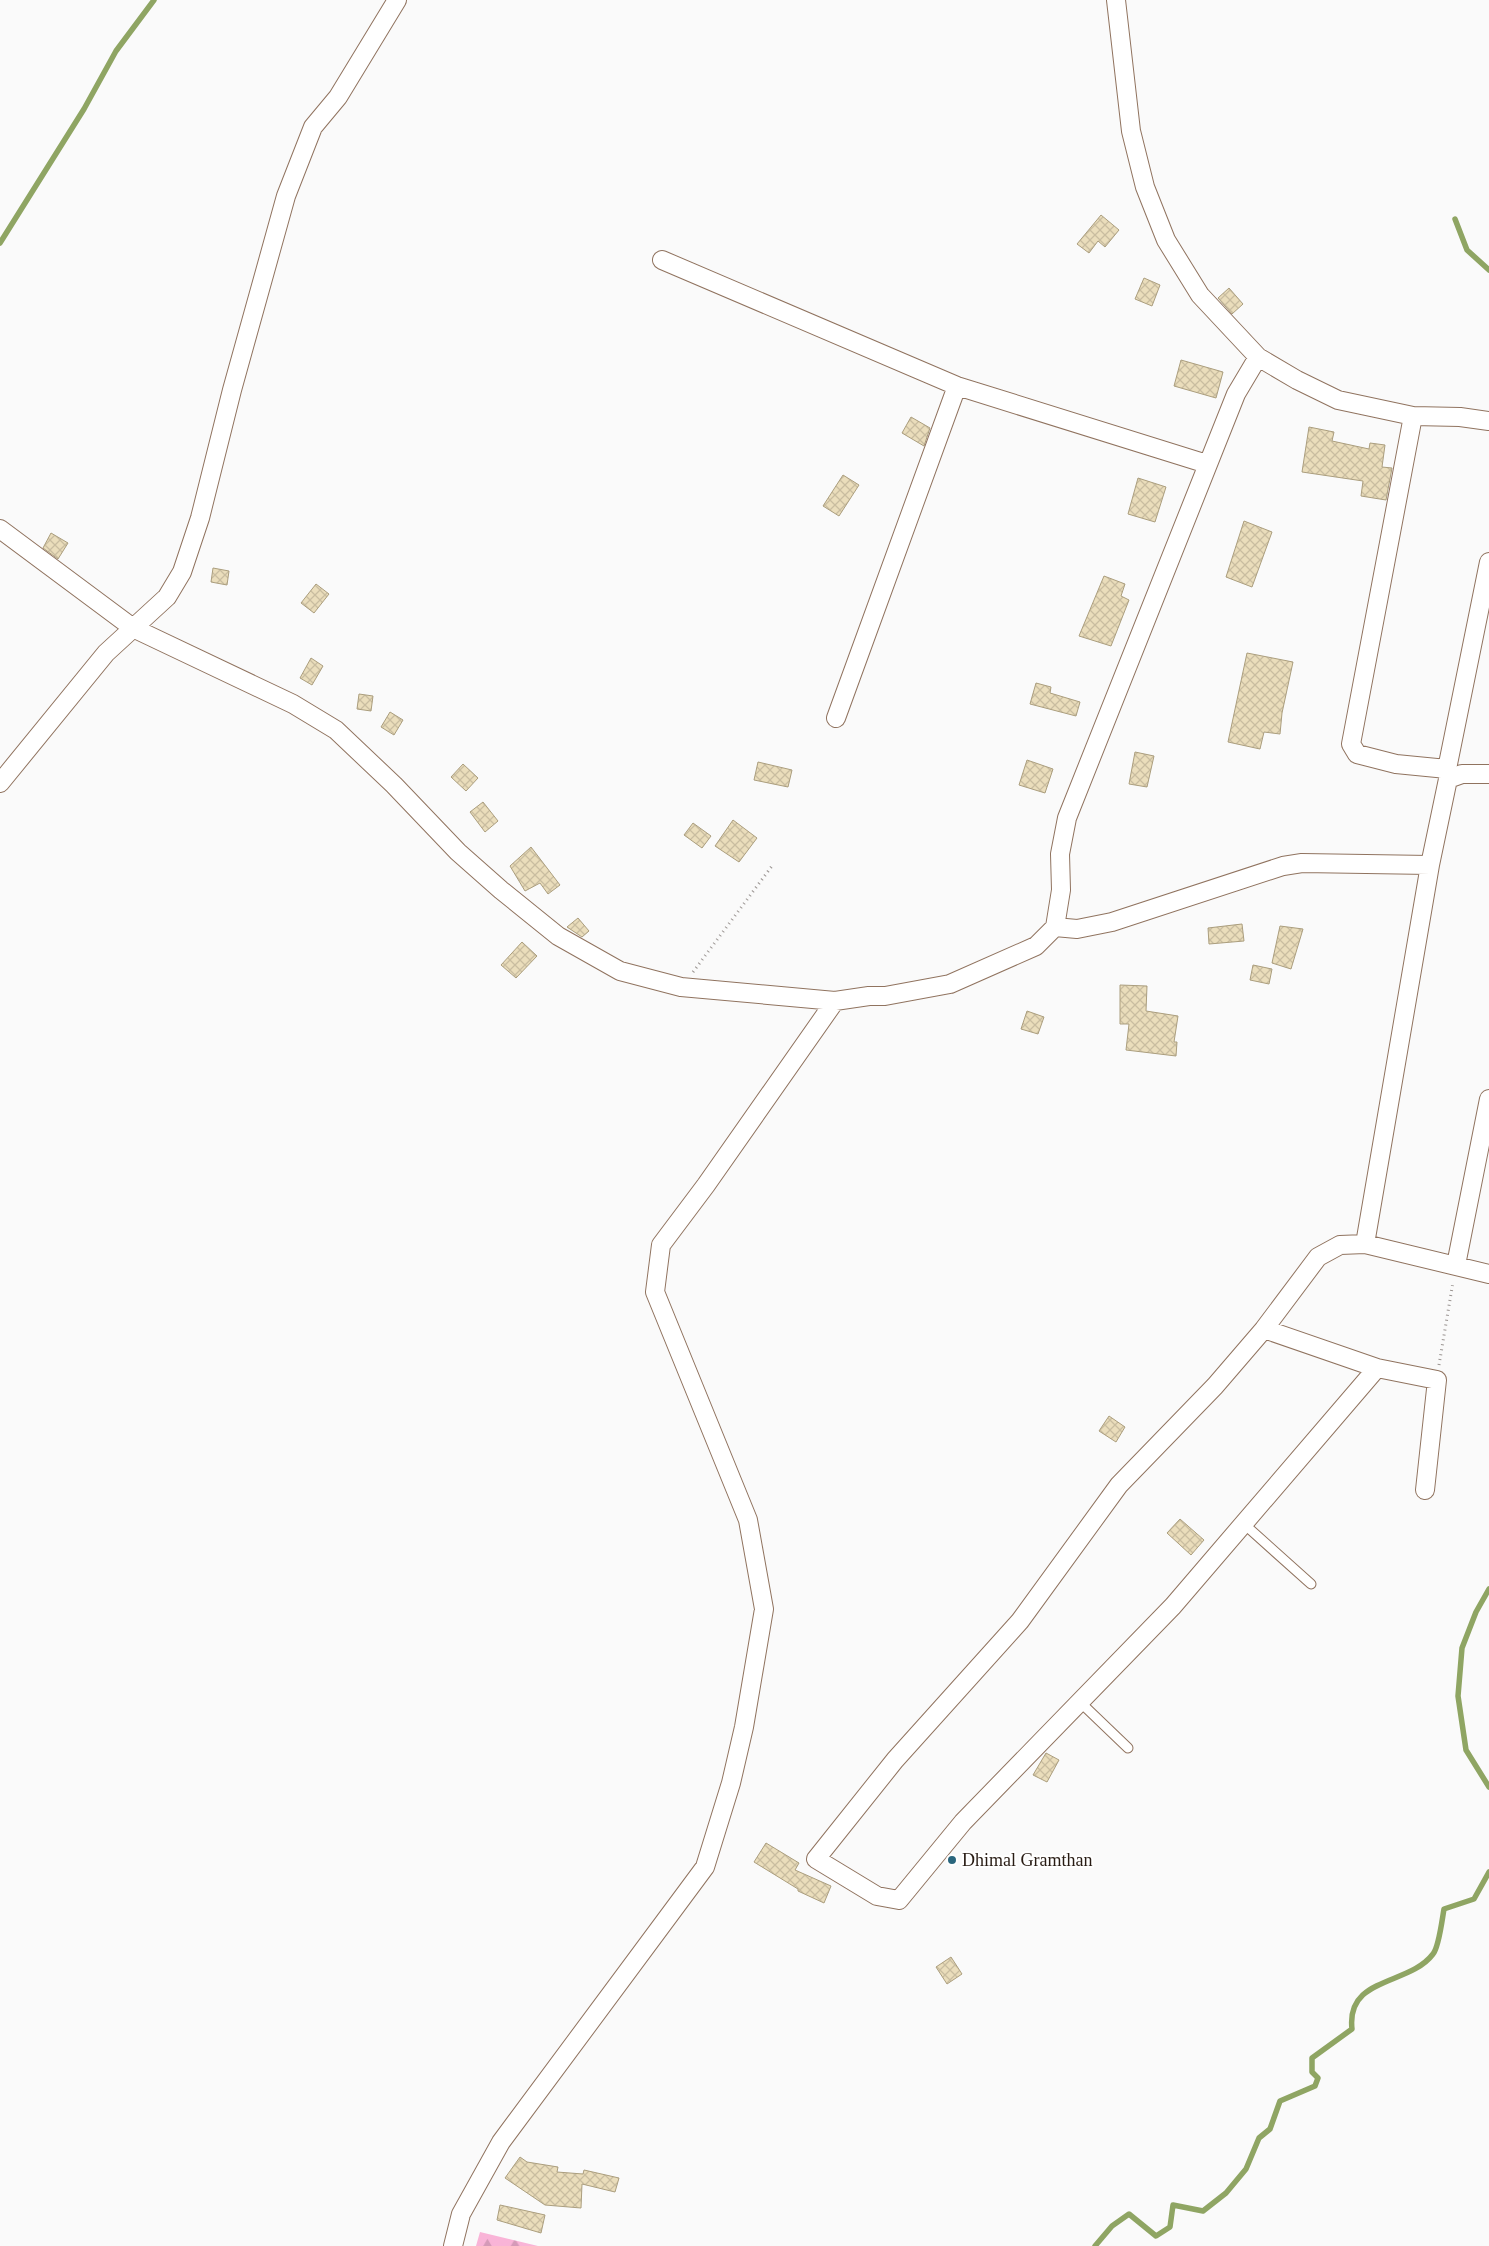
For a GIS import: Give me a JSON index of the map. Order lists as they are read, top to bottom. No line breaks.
{"places":["Dhimal Gramthan"]}
